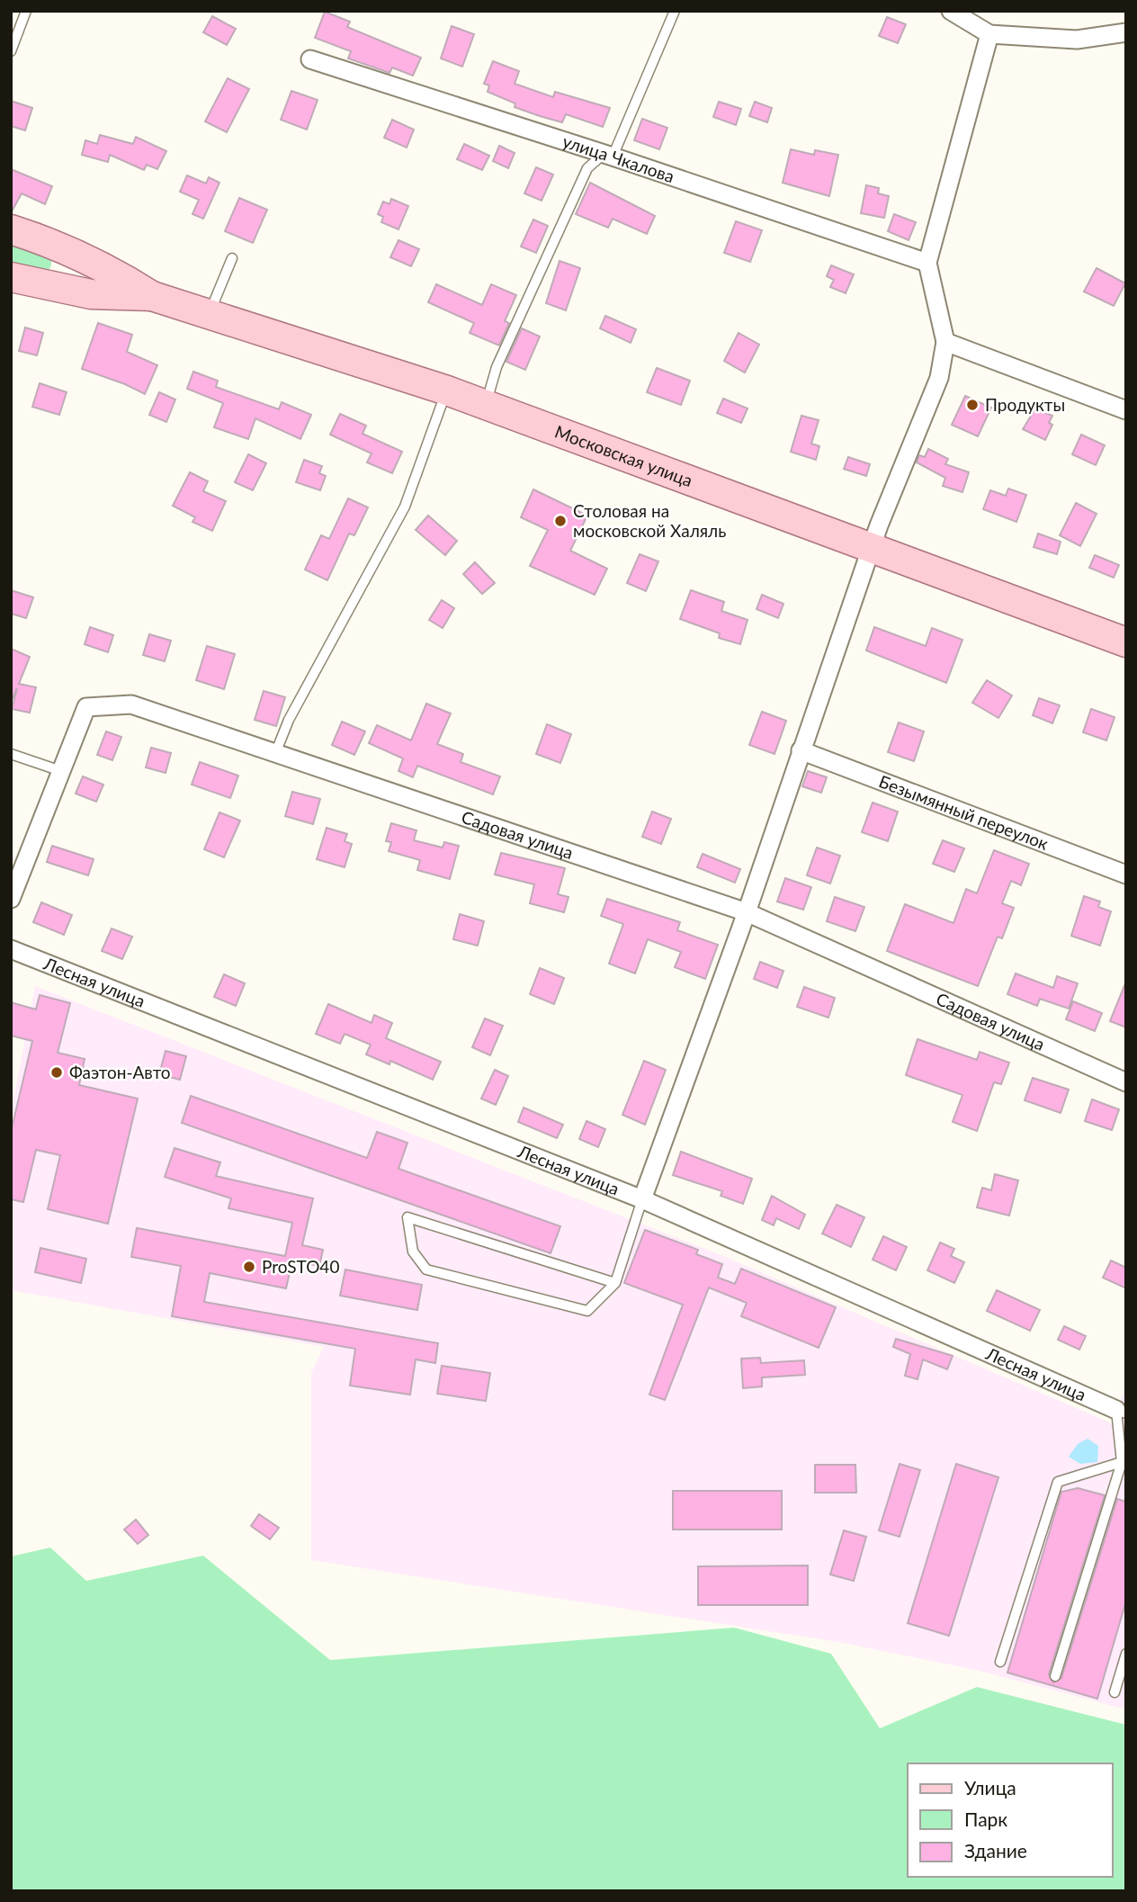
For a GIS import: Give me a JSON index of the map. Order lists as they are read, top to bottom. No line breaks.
{"streets":{"main road":["Московская улица"],"street":["улица Чкалова","Безымянный переулок","Садовая улица","Лесная улица"]},"places":["Продукты","Столовая на московской Халяль","Фаэтон-Авто","ProSTO40"],"legend":["Улица","Парк","Здание"]}
